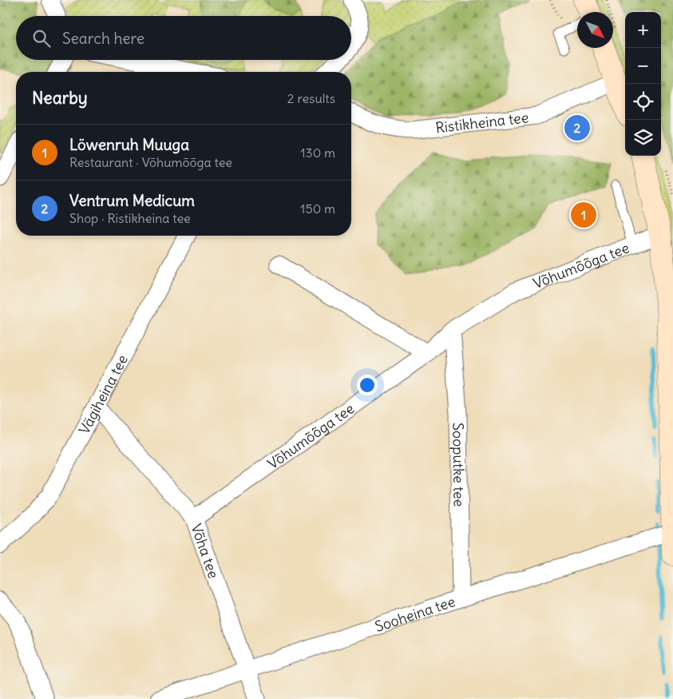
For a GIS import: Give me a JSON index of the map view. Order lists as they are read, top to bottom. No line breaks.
{"streets":{"street":["Ristikheina tee","Võhumõõga tee","Vägiheina tee","Sooputke tee","Võha tee","Sooheina tee"]},"crossings":[["Võhumõõga tee","Sooputke tee"],["Võhumõõga tee","Võha tee"],["Vägiheina tee","Võha tee"],["Sooputke tee","Sooheina tee"],["Võha tee","Sooheina tee"]],"north":"bottom right","page":{"map_buttons":["+","−"],"search":"Search here","heading":["Nearby","2 results"],"pins":["2","1"],"list":[{"mark":"1","name":"Löwenruh Muuga","note":"Restaurant · Võhumõõga tee","value":"130 m"},{"mark":"2","name":"Ventrum Medicum","note":"Shop · Ristikheina tee","value":"150 m"}]}}
